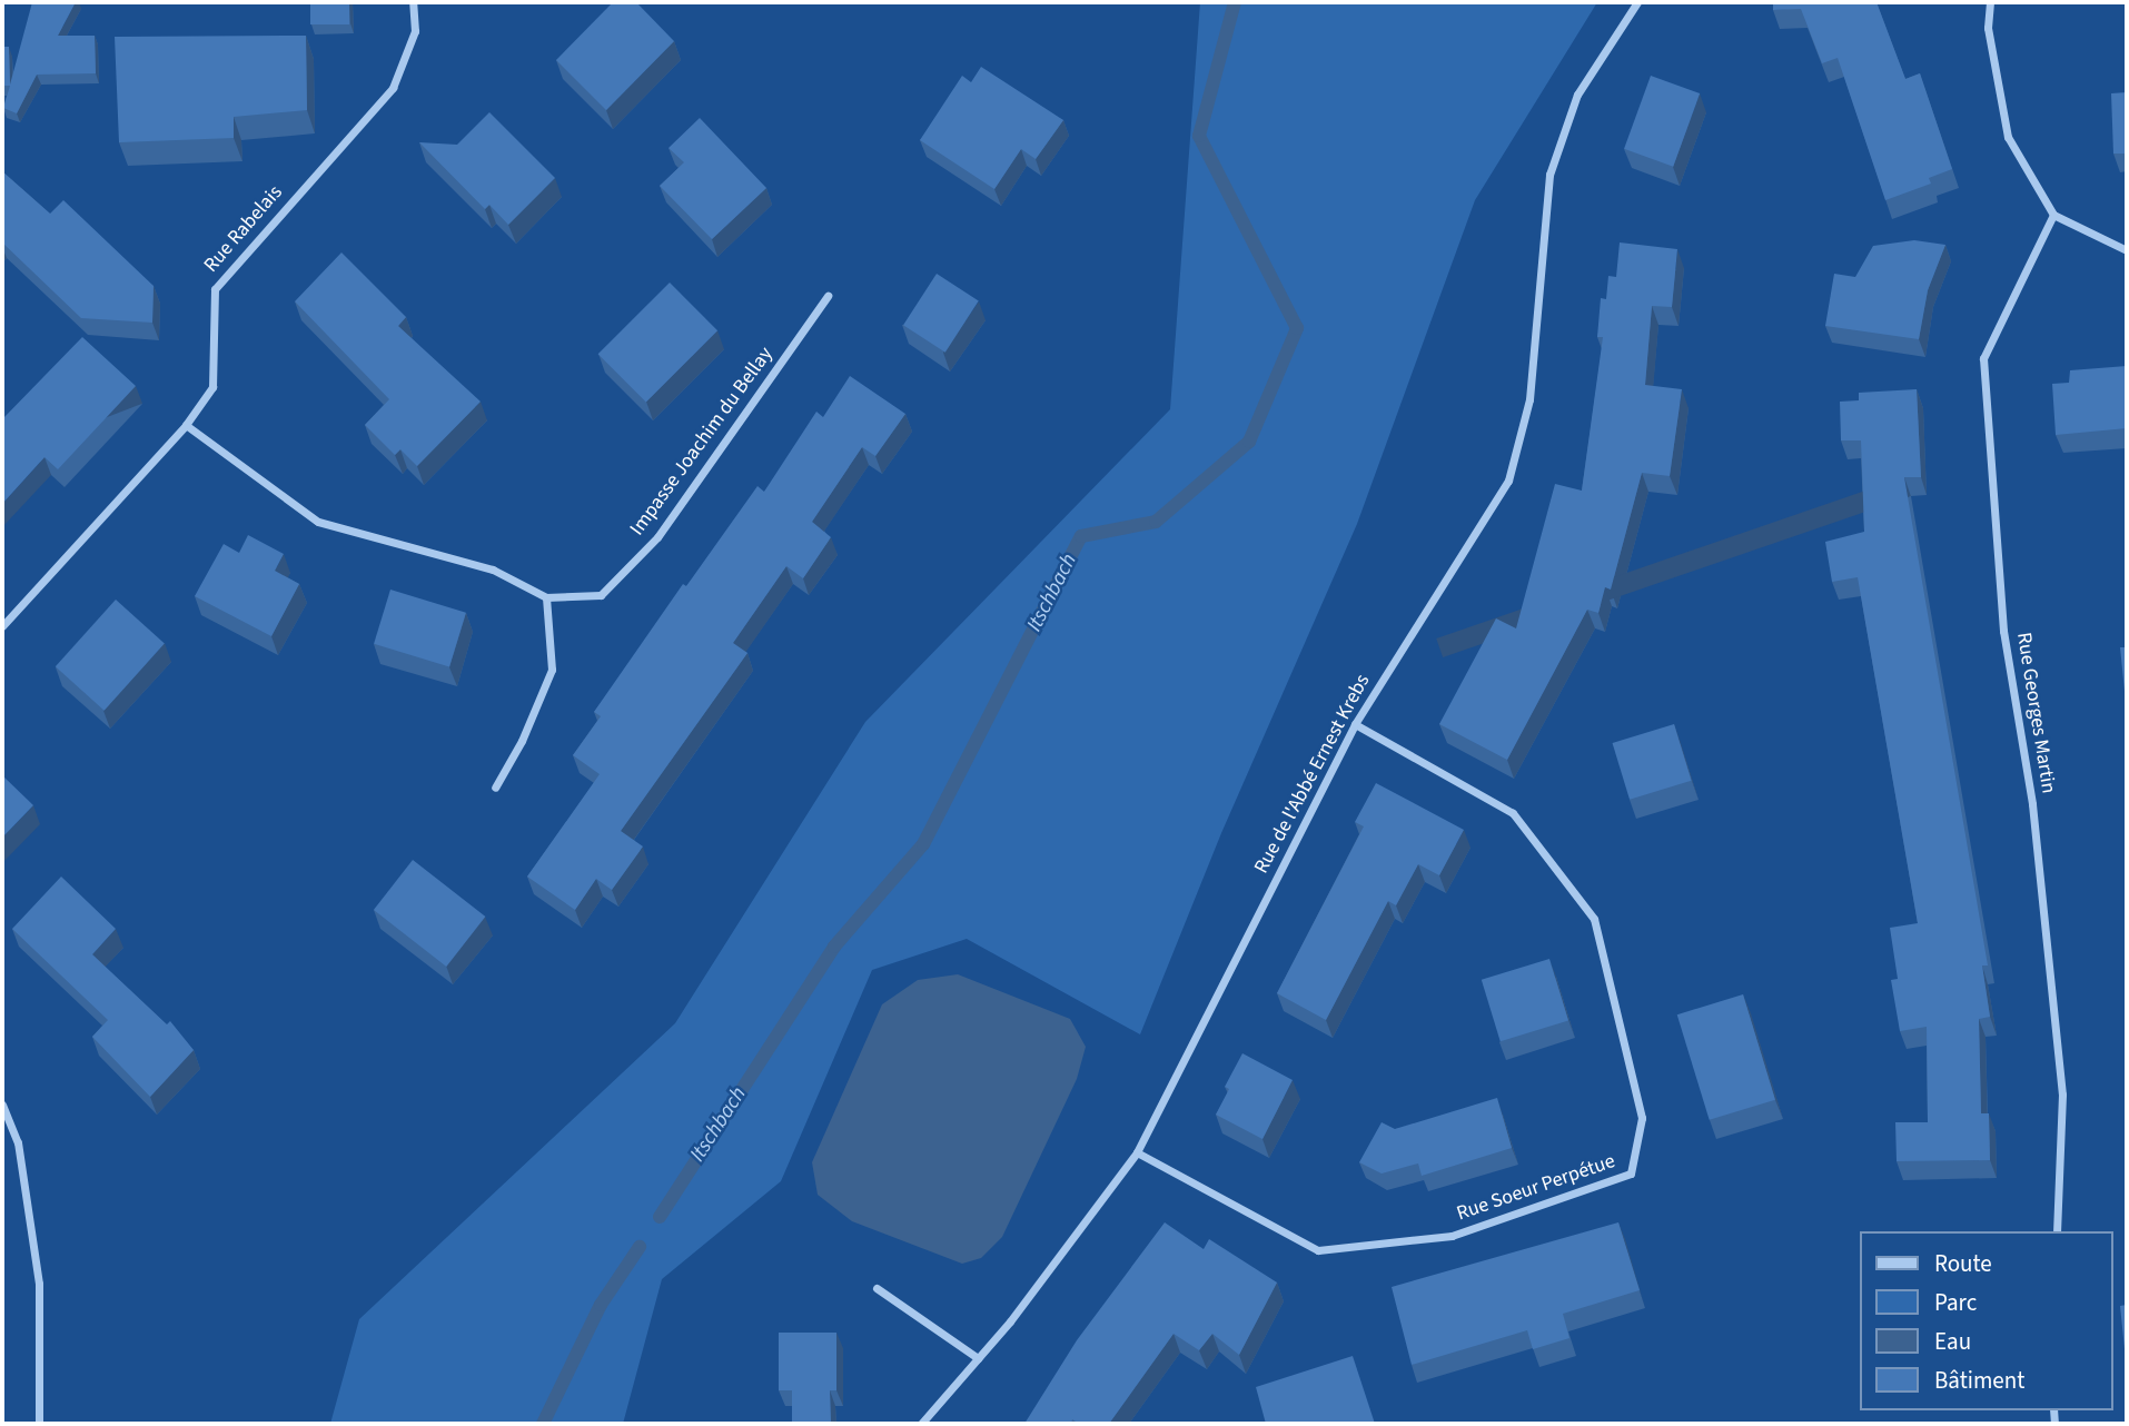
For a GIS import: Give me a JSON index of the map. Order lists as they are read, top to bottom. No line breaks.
{"streets":{"street":["Rue Rabelais","Impasse Joachim du Bellay","Rue Georges Martin","Rue de l'Abbé Ernest Krebs","Rue Soeur Perpétue"]},"crossings":[["Rue Rabelais","Impasse Joachim du Bellay"],["Rue de l'Abbé Ernest Krebs","Rue Soeur Perpétue"]],"water":["Itschbach"],"legend":["Route","Parc","Eau","Bâtiment"]}
